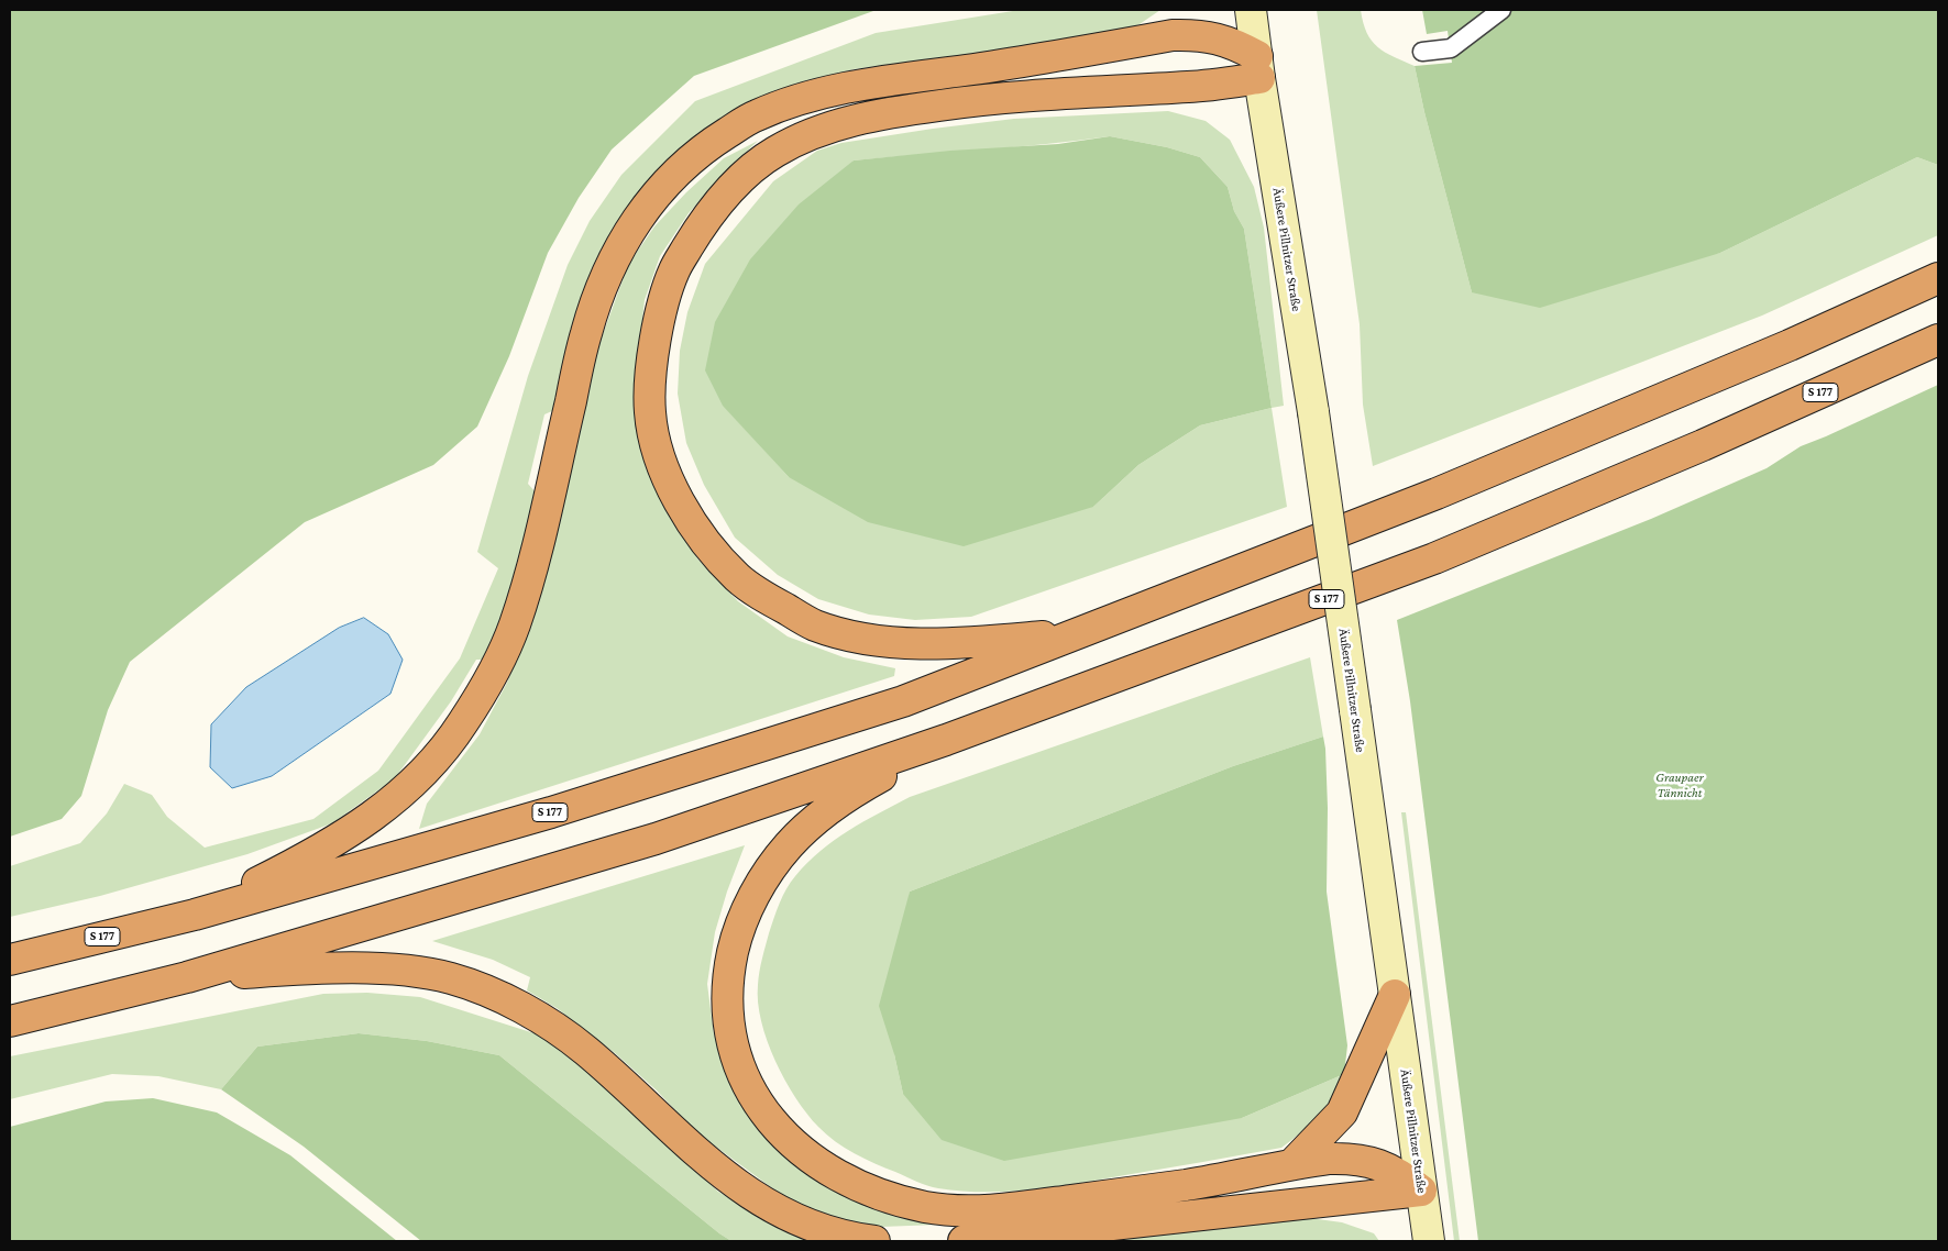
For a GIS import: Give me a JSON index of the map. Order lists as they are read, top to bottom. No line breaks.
{"streets":{"highway":["S 177"],"main road":["Äußere Pillnitzer Straße"]},"parks":["Graupaer Tännicht"]}
